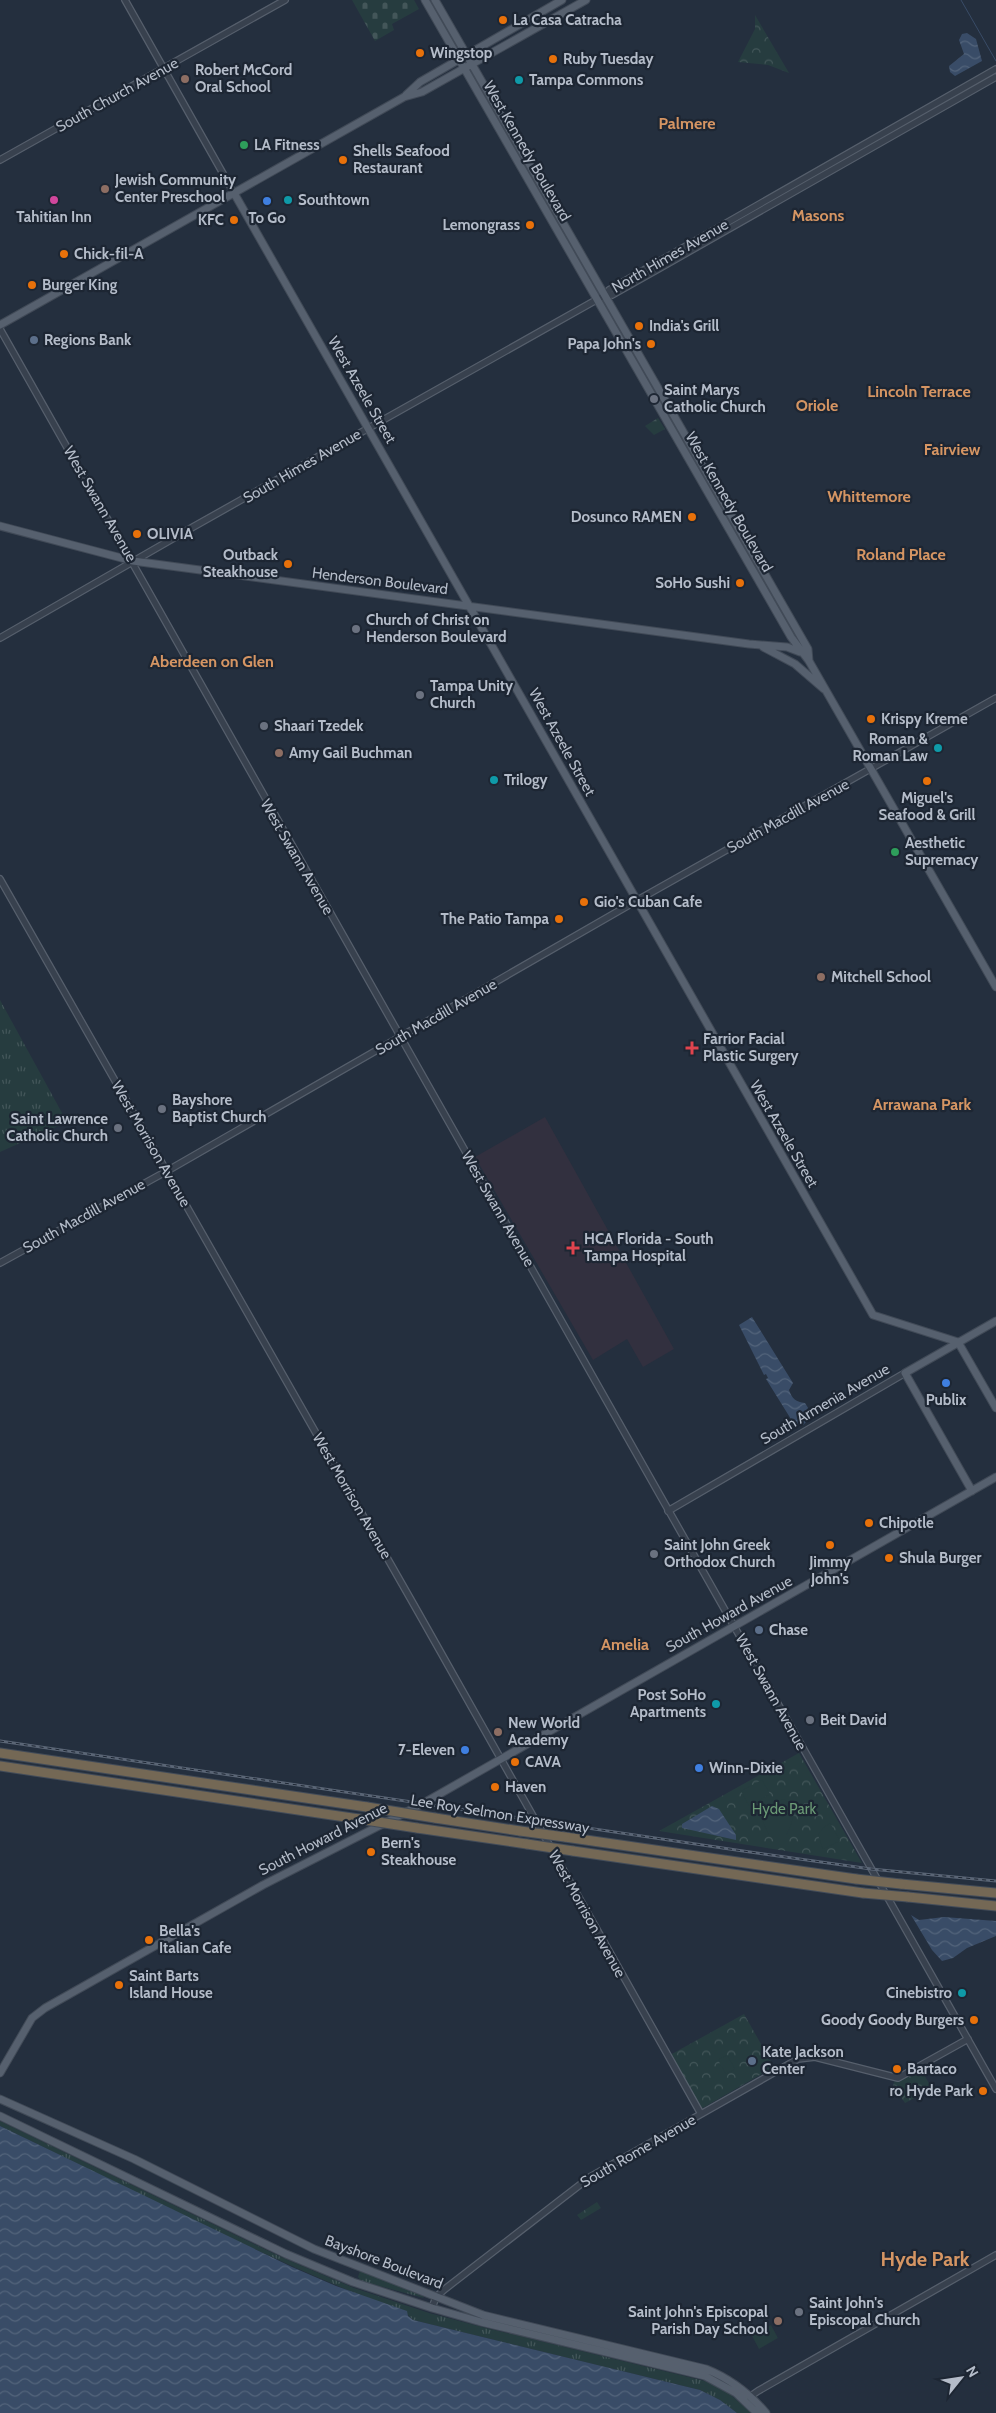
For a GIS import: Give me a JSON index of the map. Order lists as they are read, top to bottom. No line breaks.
{"streets":{"highway":["Lee Roy Selmon Expressway"],"main road":["West Kennedy Boulevard","West Azeele Street","Henderson Boulevard","South Armenia Avenue","South Howard Avenue","Bayshore Boulevard"],"street":["South Church Avenue","North Himes Avenue","South Himes Avenue","West Swann Avenue","South Macdill Avenue","West Morrison Avenue","South Rome Avenue"]},"crossings":[["South Church Avenue","West Azeele Street"],["West Kennedy Boulevard","North Himes Avenue"],["West Kennedy Boulevard","South Himes Avenue"],["West Kennedy Boulevard","Henderson Boulevard"],["West Kennedy Boulevard","South Macdill Avenue"],["North Himes Avenue","South Himes Avenue"],["West Azeele Street","South Himes Avenue"],["West Azeele Street","Henderson Boulevard"],["West Azeele Street","South Macdill Avenue"],["West Azeele Street","South Armenia Avenue"],["South Himes Avenue","West Swann Avenue"],["South Himes Avenue","Henderson Boulevard"],["West Swann Avenue","Henderson Boulevard"],["West Swann Avenue","South Macdill Avenue"],["West Swann Avenue","South Armenia Avenue"],["West Swann Avenue","South Howard Avenue"],["West Swann Avenue","South Rome Avenue"],["South Macdill Avenue","West Morrison Avenue"],["West Morrison Avenue","South Howard Avenue"],["West Morrison Avenue","South Rome Avenue"],["South Rome Avenue","Bayshore Boulevard"]],"districts":["Palmere","Masons","Lincoln Terrace","Oriole","Fairview","Whittemore","Roland Place","Aberdeen on Glen","Arrawana Park","Amelia","Hyde Park"],"parks":["Hyde Park"],"places":{"other":["La Casa Catracha","Wingstop","Ruby Tuesday","Robert McCord Oral School","Tampa Commons","LA Fitness","Shells Seafood Restaurant","Jewish Community Center Preschool","Tahitian Inn","Southtown","To Go","KFC","Lemongrass","Chick-fil-A","Burger King","India's Grill","Regions Bank","Papa John's","Saint Marys Catholic Church","Dosunco RAMEN","OLIVIA","Outback Steakhouse","SoHo Sushi","Church of Christ on Henderson Boulevard","Tampa Unity Church","Krispy Kreme","Shaari Tzedek","Roman & Roman Law","Amy Gail Buchman","Trilogy","Miguel's Seafood & Grill","Aesthetic Supremacy","Gio's Cuban Cafe","The Patio Tampa","Mitchell School","Bayshore Baptist Church","Saint Lawrence Catholic Church","Publix","Chipotle","Jimmy John's","Saint John Greek Orthodox Church","Shula Burger","Chase","Post SoHo Apartments","Beit David","New World Academy","7-Eleven","CAVA","Winn-Dixie","Haven","Bern's Steakhouse","Bella's Italian Cafe","Saint Barts Island House","Cinebistro","Goody Goody Burgers","Kate Jackson Center","Bartaco","ro Hyde Park","Saint John's Episcopal Church","Saint John's Episcopal Parish Day School"],"health":["Farrior Facial Plastic Surgery","HCA Florida - South Tampa Hospital"]},"north":"top right"}
